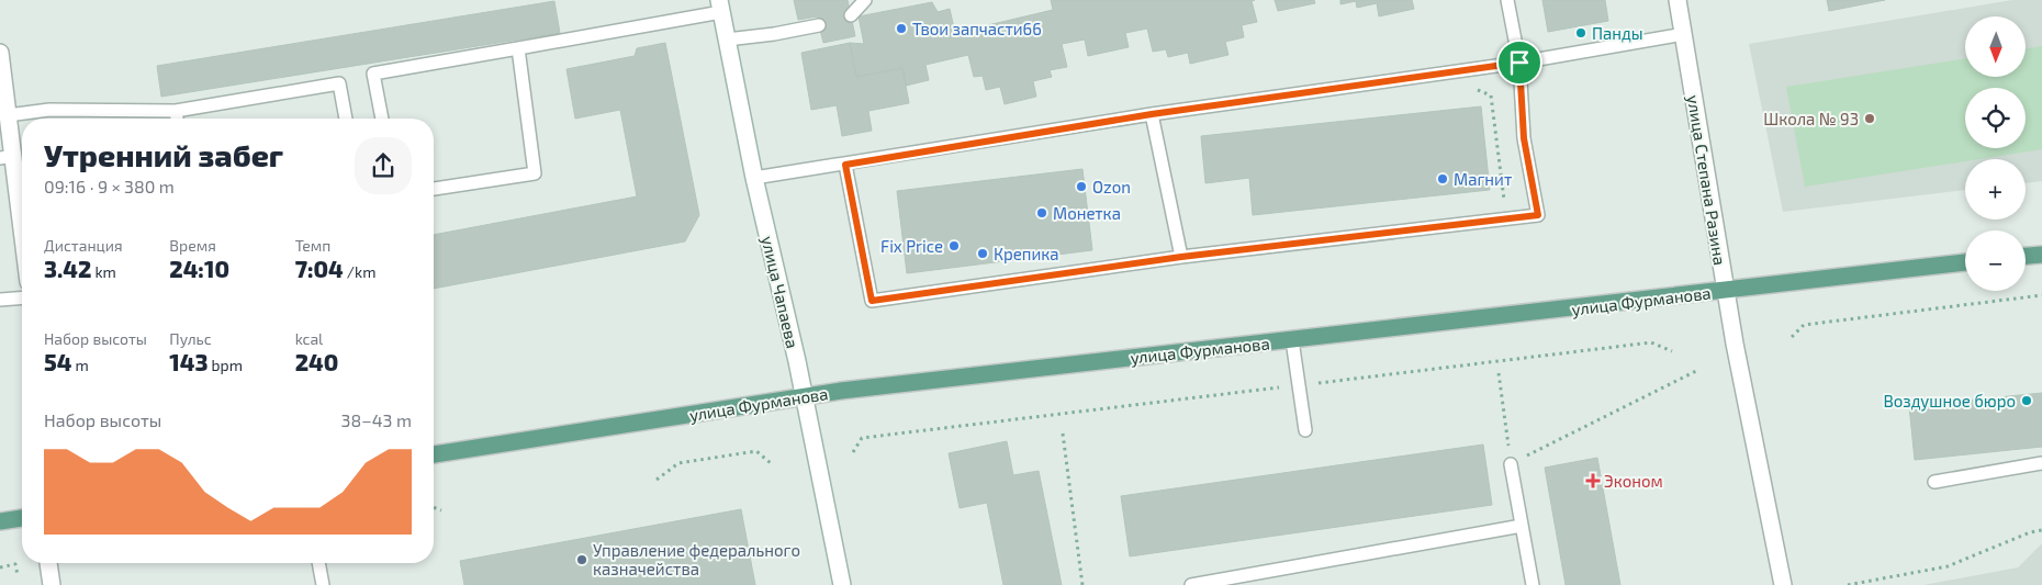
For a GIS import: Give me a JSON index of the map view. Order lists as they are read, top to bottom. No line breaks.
{"streets":{"main road":["улица Фурманова"],"street":["улица Степана Разина","улица Чапаева"]},"crossings":[["улица Степана Разина","улица Фурманова"],["улица Чапаева","улица Фурманова"]],"places":{"other":["Твои запчасти66","Панды","Школа № 93","Магнит","Ozon","Монетка","Fix Price","Крепика","Воздушное бюро","Управление федерального казначейства"],"health":["Эконом"]},"north":"bottom","page":{"map_buttons":["+","−"],"heading":["Утренний забег","09:16 · 9 × 380 m"],"stats":[["Дистанция","3.42 km"],["Время","24:10"],["Темп","7:04 /km"],["Набор высоты","54 m"],["Пульс","143 bpm"],["kcal","240"]],"chart":["Набор высоты","38–43 m"]}}
